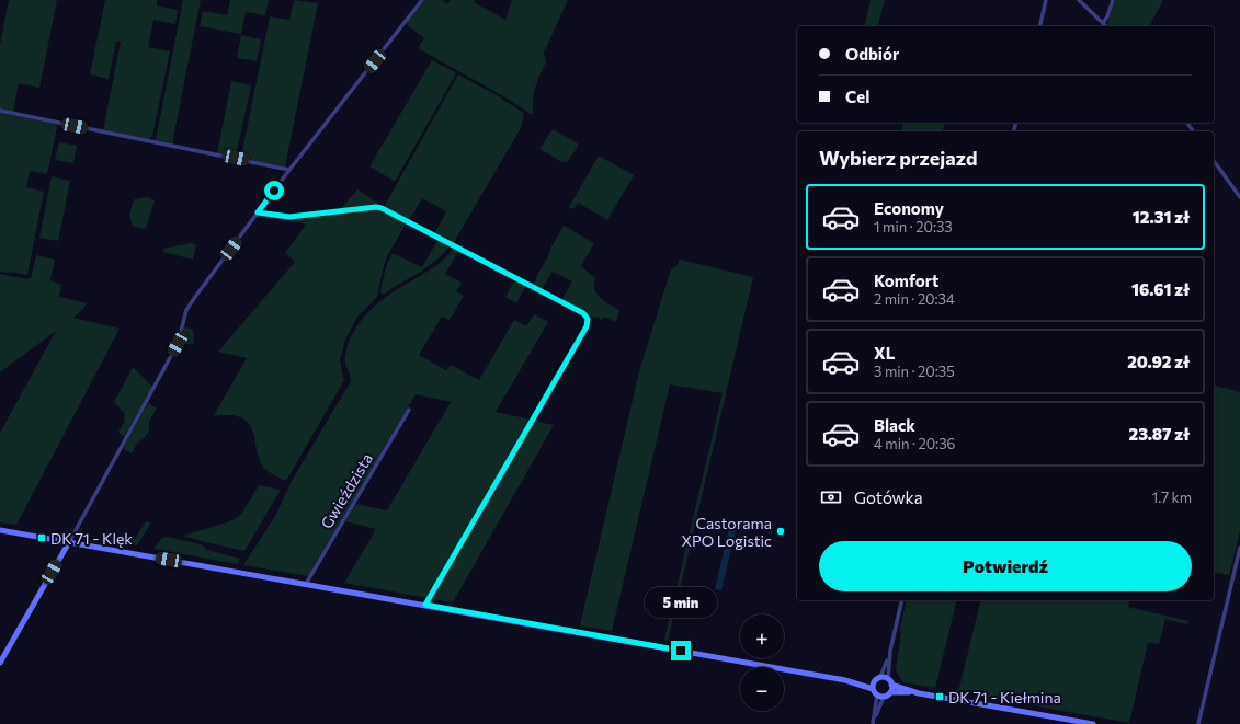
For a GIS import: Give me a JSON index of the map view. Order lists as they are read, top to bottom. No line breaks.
{"streets":{"street":["Gwieździsta"]},"places":{"other":["Castorama XPO Logistic"],"transit":["DK 71 - Klęk","DK 71 - Kiełmina"]},"page":{"banner":["Odbiór","Cel"],"heading":"Wybierz przejazd","list":[{"name":"Economy","note":"1 min · 20:33","value":"12.31 zł"},{"name":"Komfort","note":"2 min · 20:34","value":"16.61 zł"},{"name":"XL","note":"3 min · 20:35","value":"20.92 zł"},{"name":"Black","note":"4 min · 20:36","value":"23.87 zł"}],"pay":["Gotówka","1.7 km"],"buttons":"Potwierdź","bubble":"5 min","map_buttons":["+","−"]}}
